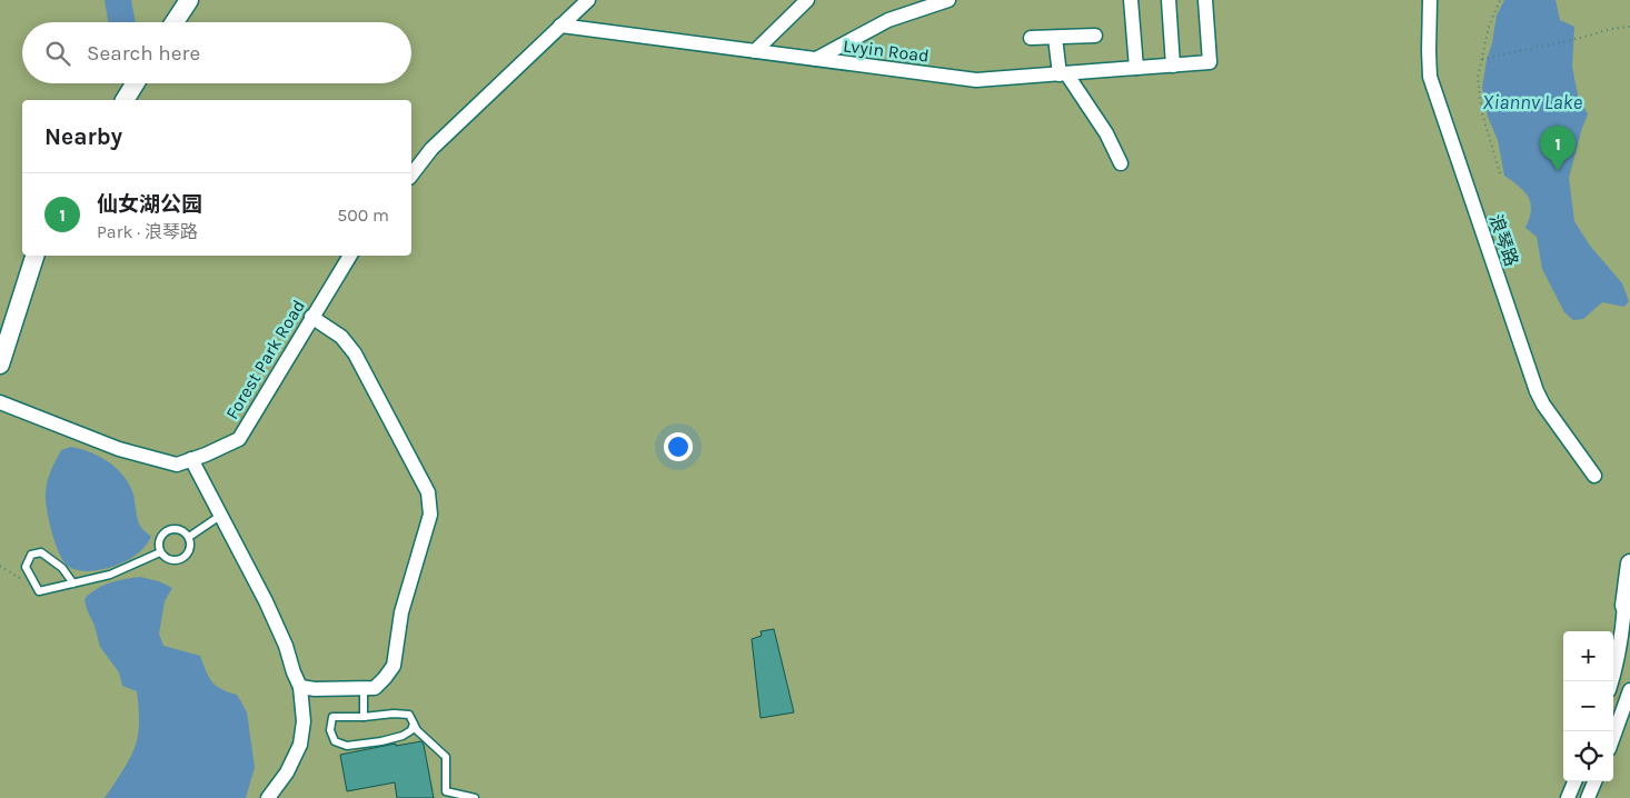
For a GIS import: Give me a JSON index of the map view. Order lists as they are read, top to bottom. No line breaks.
{"streets":{"street":["Lvyin Road","浪琴路","Forest Park Road"]},"water":["Xiannv Lake"],"page":{"search":"Search here","heading":"Nearby","pins":"1","list":[{"mark":"1","name":"仙女湖公园","note":"Park · 浪琴路","value":"500 m"}],"map_buttons":["+","−"]}}
